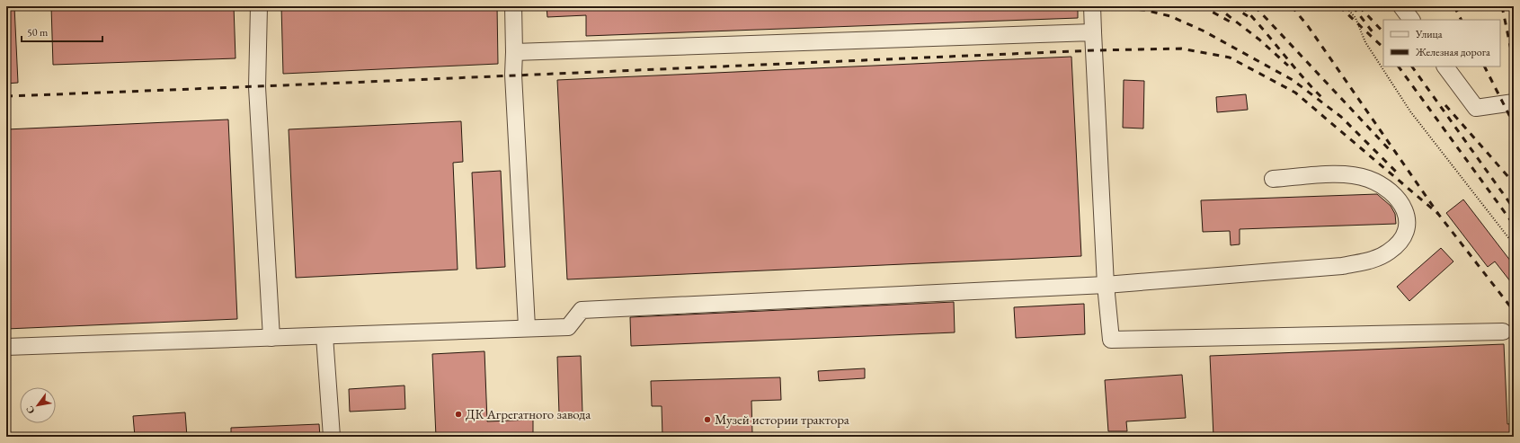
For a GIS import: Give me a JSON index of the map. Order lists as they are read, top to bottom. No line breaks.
{"places":["ДК Агрегатного завода","Музей истории трактора"],"legend":["Улица","Железная дорога"],"scale_bar":"50 m","north":"bottom left"}
